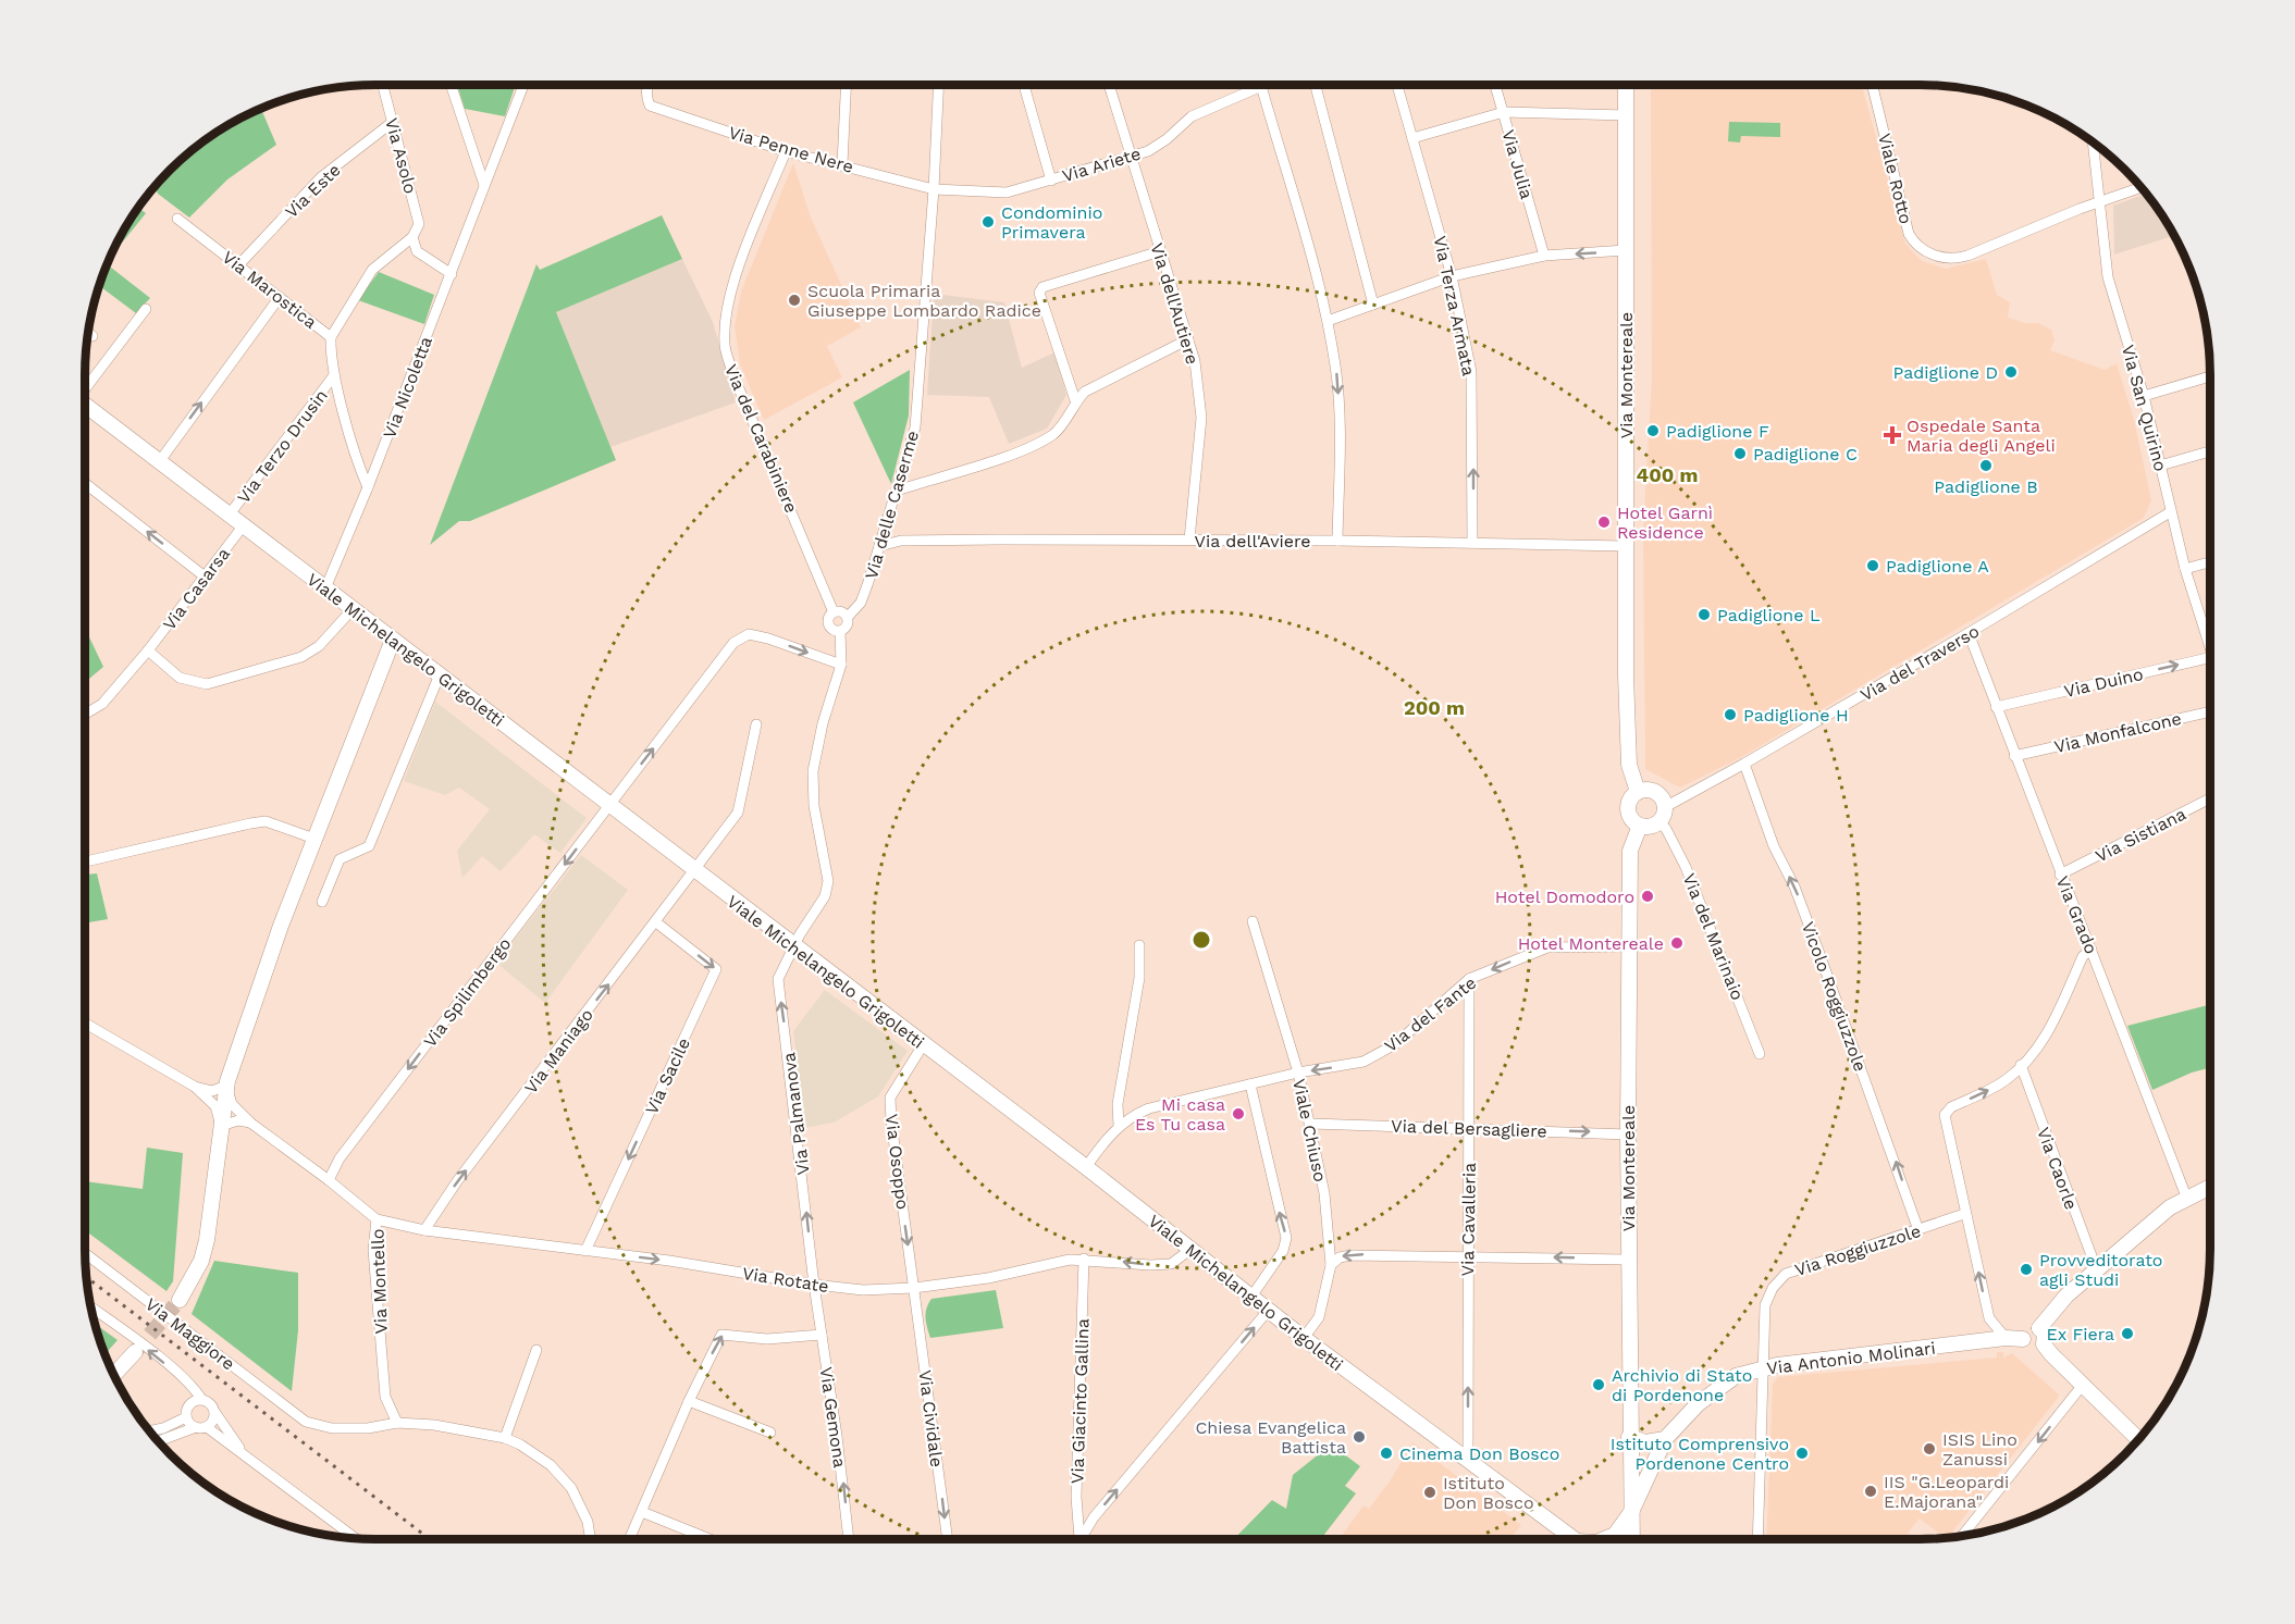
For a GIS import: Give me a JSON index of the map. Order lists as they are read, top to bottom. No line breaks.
{"streets":{"main road":["Via Montereale","Viale Michelangelo Grigoletti","Via Antonio Molinari"],"street":["Via Penne Nere","Via Asolo","Via Ariete","Via Julia","Viale Rotto","Via Este","Via Marostica","Via dell'Autiere","Via Terza Armata","Via Nicoletta","Via San Quirino","Via del Carabiniere","Via Terzo Drusin","Via delle Caserme","Via dell'Aviere","Via Casarsa","Via del Traverso","Via Duino","Via Monfalcone","Via Sistiana","Via Grado","Via del Marinaio","Via Spilimbergo","Vicolo Roggiuzzole","Via del Fante","Via Maniago","Via Sacile","Via Palmanova","Via del Bersagliere","Viale Chiuso","Via Osoppo","Via Caorle","Via Cavalleria","Via Roggiuzzole","Via Rotate","Via Montello","Via Maggiore","Via Giacinto Gallina","Via Gemona","Via Cividale"]},"crossings":[["Via Penne Nere","Via Ariete"],["Via Penne Nere","Via del Carabiniere"],["Via Penne Nere","Via delle Caserme"],["Via Asolo","Via Este"],["Via Ariete","Via dell'Autiere"],["Via Ariete","Via delle Caserme"],["Viale Rotto","Via San Quirino"],["Via Este","Via Marostica"],["Via Marostica","Via Nicoletta"],["Via Marostica","Via Terzo Drusin"],["Via dell'Autiere","Via dell'Aviere"],["Via Terza Armata","Via dell'Aviere"],["Via Montereale","Via dell'Aviere"],["Via Montereale","Via del Traverso"],["Via Montereale","Via del Marinaio"],["Via Montereale","Via del Fante"],["Via Montereale","Via del Bersagliere"],["Via Nicoletta","Viale Michelangelo Grigoletti"],["Via San Quirino","Via del Traverso"],["Via del Carabiniere","Via delle Caserme"],["Via Terzo Drusin","Viale Michelangelo Grigoletti"],["Via delle Caserme","Via dell'Aviere"],["Via Casarsa","Viale Michelangelo Grigoletti"],["Viale Michelangelo Grigoletti","Via Spilimbergo"],["Viale Michelangelo Grigoletti","Via del Fante"],["Viale Michelangelo Grigoletti","Via Maniago"],["Viale Michelangelo Grigoletti","Via Palmanova"],["Viale Michelangelo Grigoletti","Viale Chiuso"],["Viale Michelangelo Grigoletti","Via Osoppo"],["Viale Michelangelo Grigoletti","Via Cavalleria"],["Viale Michelangelo Grigoletti","Via Rotate"],["Via del Traverso","Via Grado"],["Via del Traverso","Via del Marinaio"],["Via del Traverso","Vicolo Roggiuzzole"],["Via Duino","Via Grado"],["Via Monfalcone","Via Grado"],["Via Sistiana","Via Grado"],["Via Spilimbergo","Via Montello"],["Vicolo Roggiuzzole","Via Roggiuzzole"],["Via del Fante","Viale Chiuso"],["Via del Fante","Via Cavalleria"],["Via Maniago","Via Sacile"],["Via Maniago","Via Rotate"],["Via Sacile","Via Rotate"],["Via Palmanova","Via Rotate"],["Via Palmanova","Via Gemona"],["Via del Bersagliere","Viale Chiuso"],["Via del Bersagliere","Via Cavalleria"],["Via Osoppo","Via Rotate"],["Via Osoppo","Via Cividale"],["Via Roggiuzzole","Via Antonio Molinari"],["Via Rotate","Via Montello"],["Via Rotate","Via Giacinto Gallina"],["Via Rotate","Via Gemona"],["Via Rotate","Via Cividale"],["Via Montello","Via Maggiore"]],"one_way":["Via Terza Armata","Via Duino","Vicolo Roggiuzzole","Via del Fante","Via Maniago","Via Sacile","Via Palmanova","Via del Bersagliere","Via Osoppo","Via Cavalleria","Via Gemona","Via Cividale"],"places":{"other":["Condominio Primavera","Scuola Primaria Giuseppe Lombardo Radice","Padiglione D","Padiglione F","Padiglione C","Padiglione B","Hotel Garnì Residence","Padiglione A","Padiglione L","Padiglione H","Hotel Domodoro","Hotel Montereale","Mi casa Es Tu casa","Provveditorato agli Studi","Ex Fiera","Archivio di Stato di Pordenone","Chiesa Evangelica Battista","ISIS Lino Zanussi","Cinema Don Bosco","Istituto Comprensivo Pordenone Centro","IIS \"G.Leopardi E.Majorana\"","Istituto Don Bosco"],"health":["Ospedale Santa Maria degli Angeli"]},"rings":["400 m","200 m"]}
